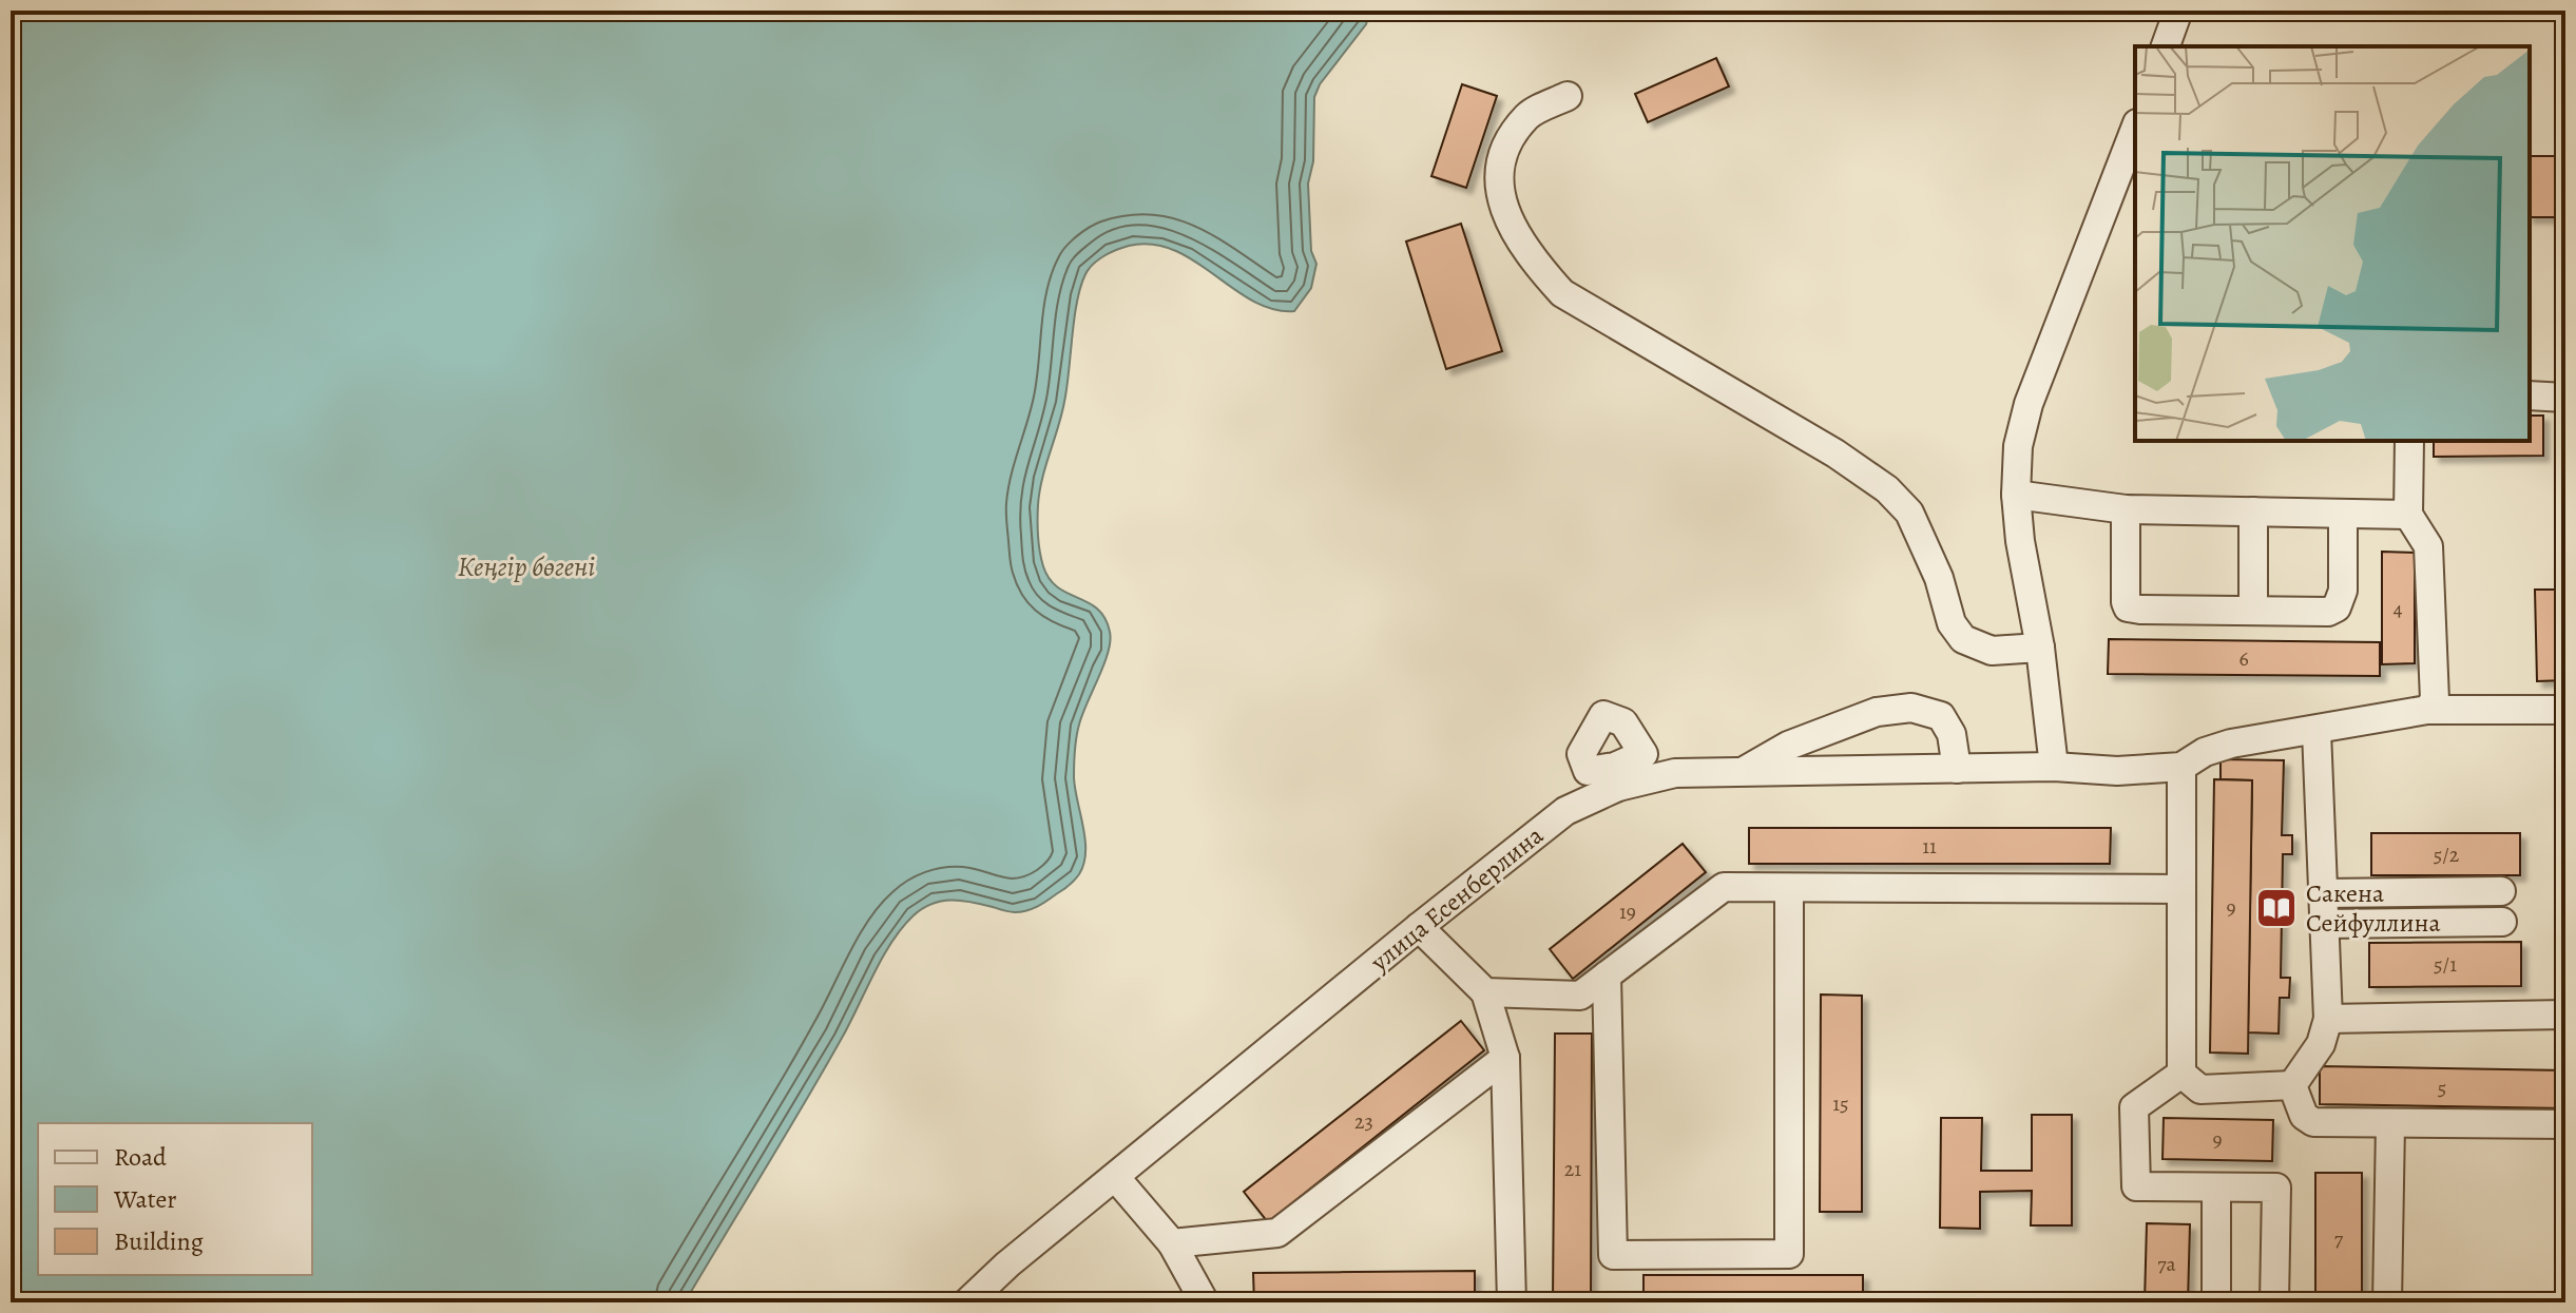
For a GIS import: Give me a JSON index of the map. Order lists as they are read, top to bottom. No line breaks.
{"streets":{"street":["улица Есенберлина"]},"water":["Кеңгір бөгені"],"places":{"library":["Сакена Сейфуллина"]},"house_numbers":["4","6","11","5/2","9","19","5/1","5","15","23","9","21","7","7а"],"legend":["Road","Water","Building"]}
